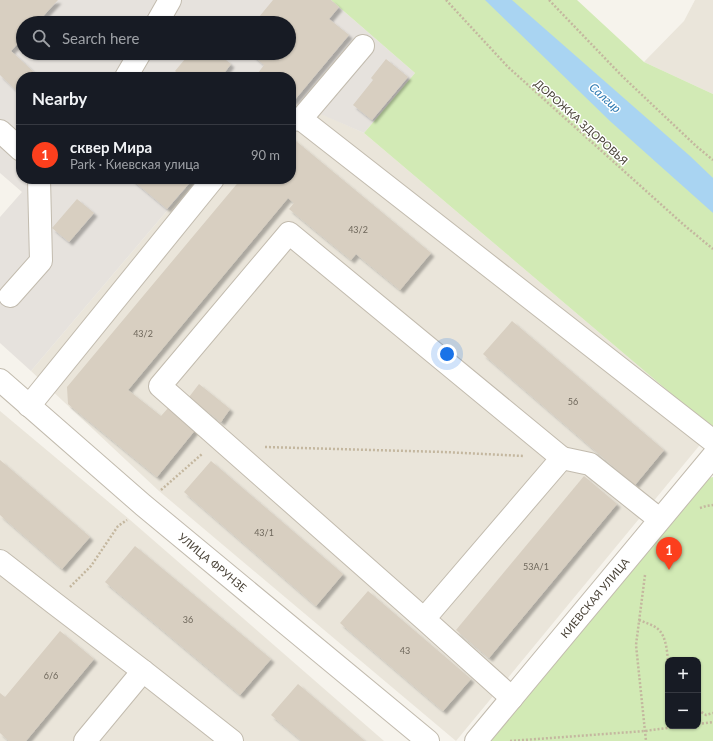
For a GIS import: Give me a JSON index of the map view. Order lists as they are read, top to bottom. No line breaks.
{"streets":{"street":["УЛИЦА ФРУНЗЕ","КИЕВСКАЯ УЛИЦА"],"path":["ДОРОЖКА ЗДОРОВЬЯ"]},"water":["Салгир"],"house_numbers":["43/2","43/2","56","43/1","53А/1","36","43","6/6"],"page":{"search":"Search here","heading":"Nearby","list":[{"mark":"1","name":"сквер Мира","note":"Park · Киевская улица","value":"90 m"}],"pins":"1","map_buttons":["+","−"]}}
